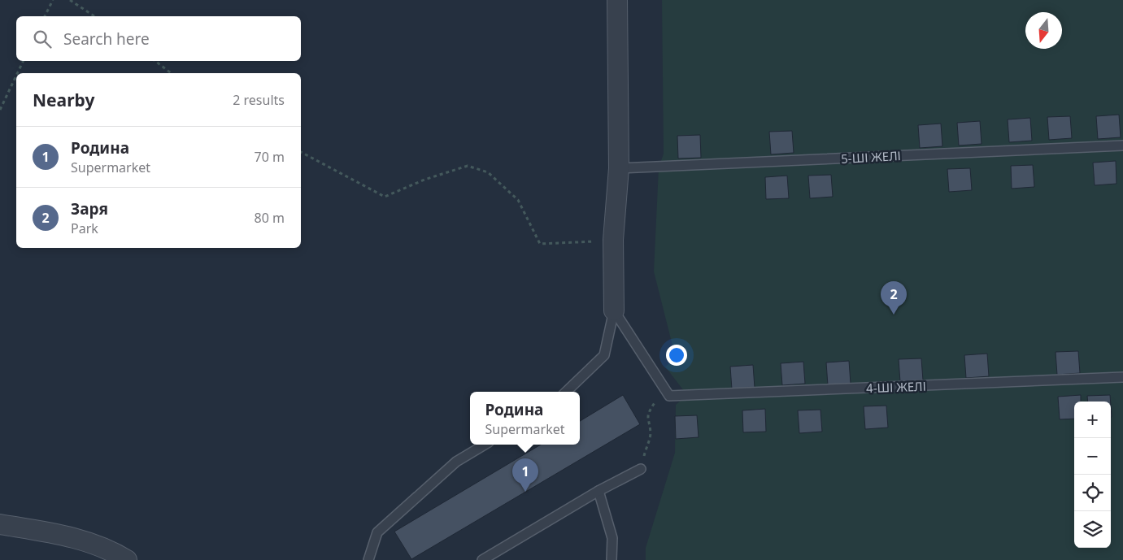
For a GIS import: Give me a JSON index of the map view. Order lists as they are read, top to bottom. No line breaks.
{"streets":{"lane":["5-ШІ ЖЕЛІ","4-ШІ ЖЕЛІ"]},"north":"bottom","page":{"search":"Search here","heading":["Nearby","2 results"],"list":[{"mark":"1","name":"Родина","note":"Supermarket","value":"70 m"},{"mark":"2","name":"Заря","note":"Park","value":"80 m"}],"pins":["2","1"],"popup":["Родина","Supermarket"],"map_buttons":["+","−"]}}
